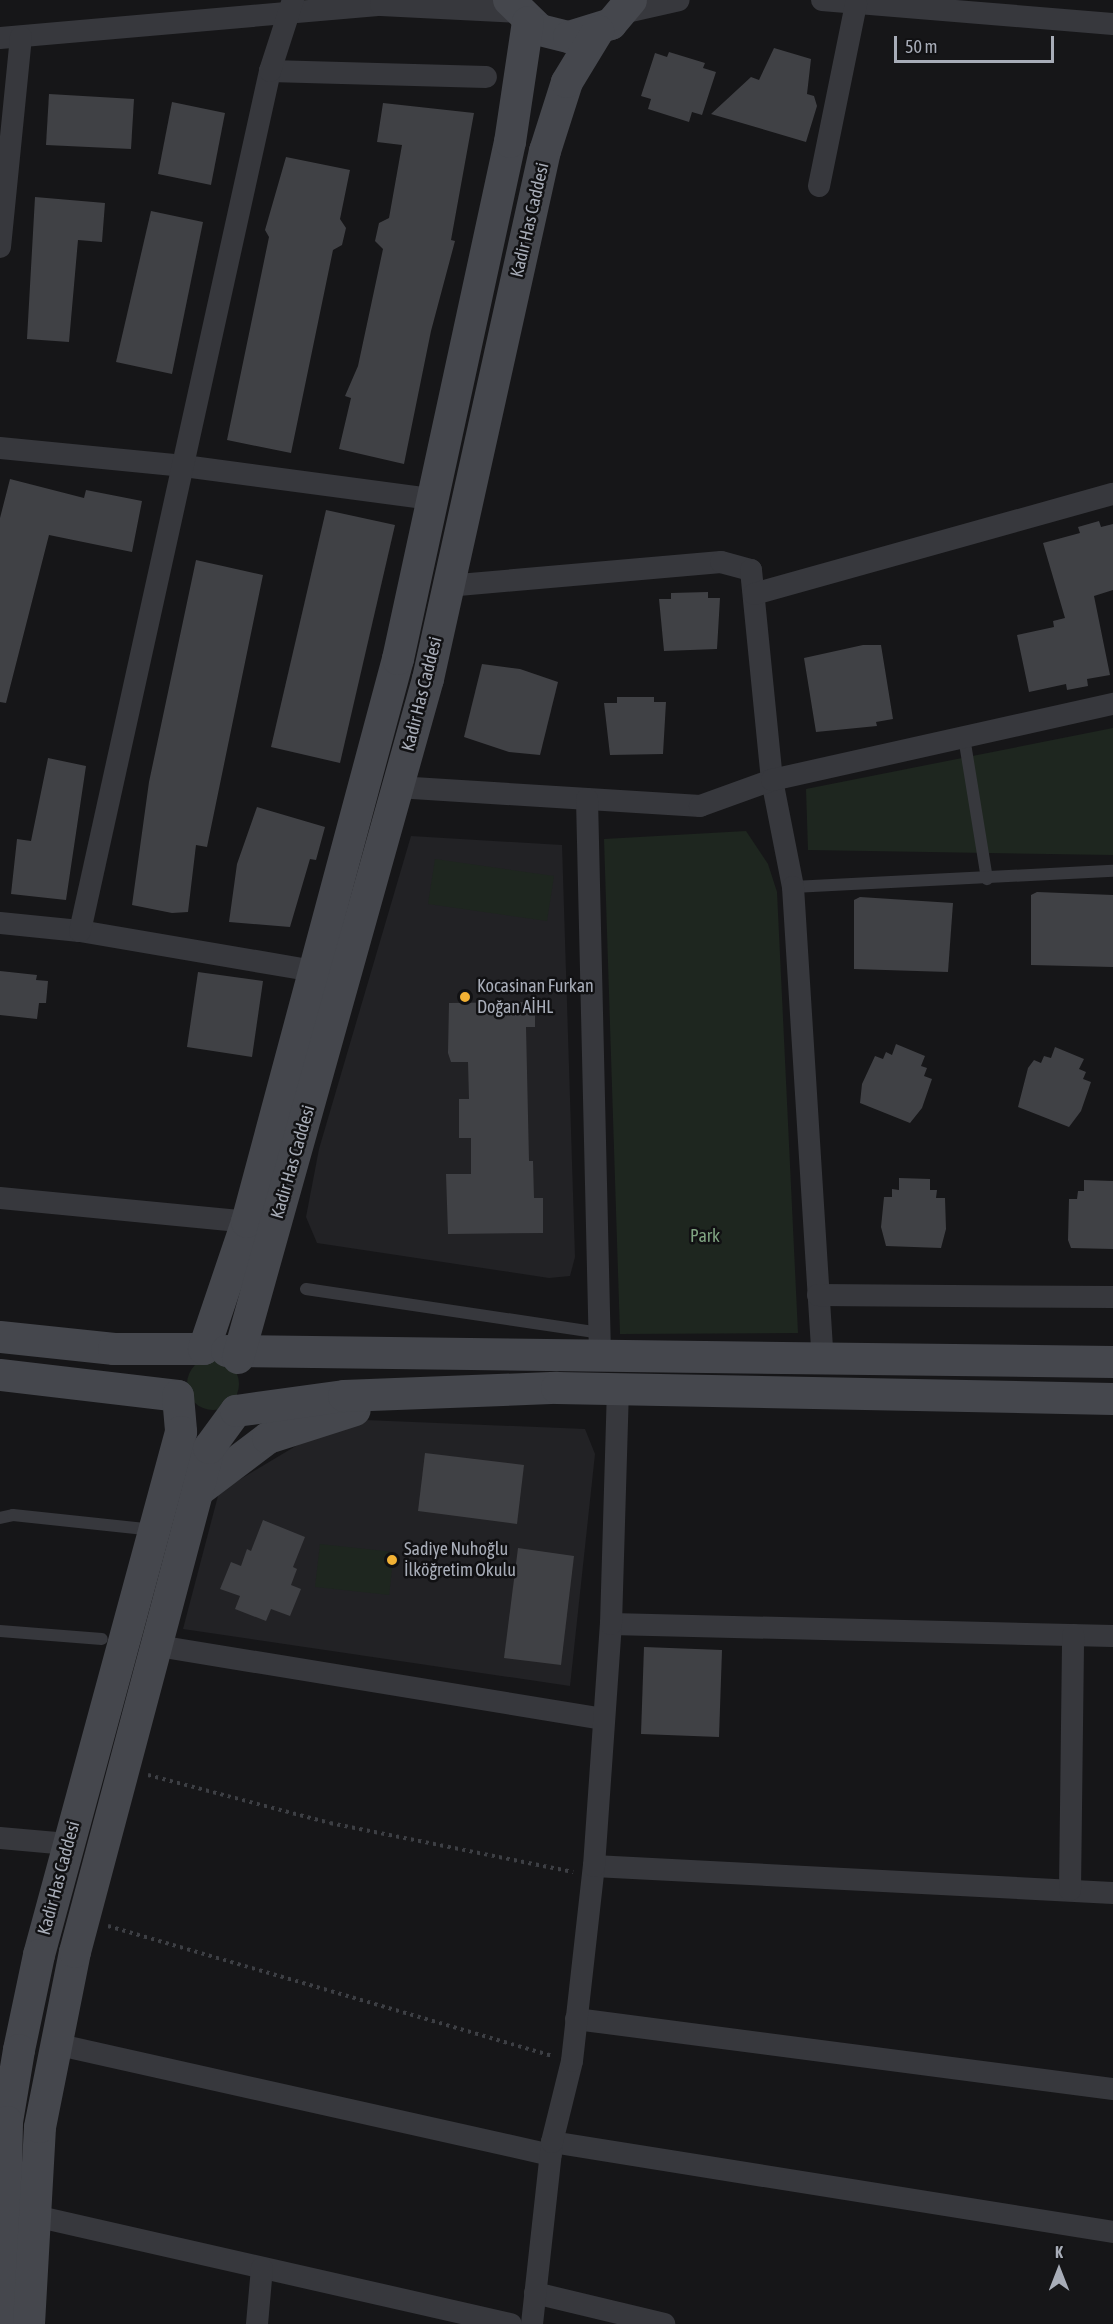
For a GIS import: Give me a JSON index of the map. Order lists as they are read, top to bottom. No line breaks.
{"streets":{"street":["Kadir Has Caddesi"]},"parks":["Park"],"places":["Kocasinan Furkan Doğan AİHL","Sadiye Nuhoğlu İlköğretim Okulu"],"scale_bar":"50 m","north":"top"}
